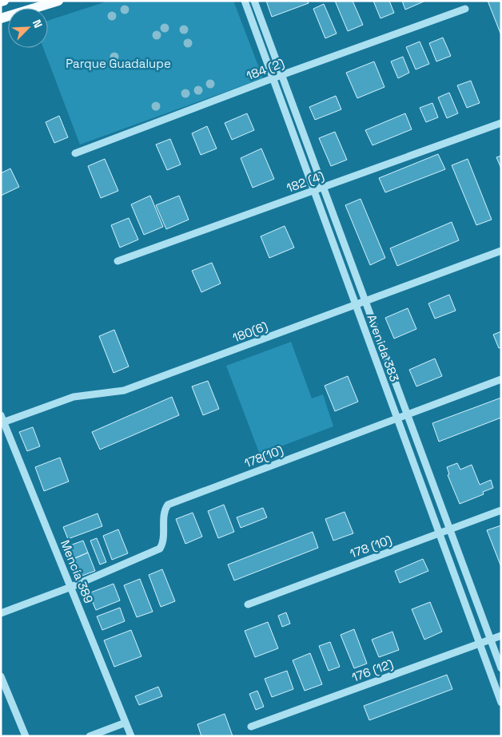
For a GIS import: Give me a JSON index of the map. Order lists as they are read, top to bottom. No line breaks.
{"streets":{"street":["184 (2)","182 (4)","180(6)","Avenida 383","178(10)","178 (10)","Mencía 389","176 (12)"]},"crossings":[["184 (2)","Avenida 383"],["182 (4)","Avenida 383"],["180(6)","Avenida 383"],["180(6)","Mencía 389"],["Avenida 383","178(10)"],["Avenida 383","178 (10)"],["Avenida 383","176 (12)"],["178(10)","Mencía 389"]],"parks":["Parque Guadalupe"],"north":"top right"}
